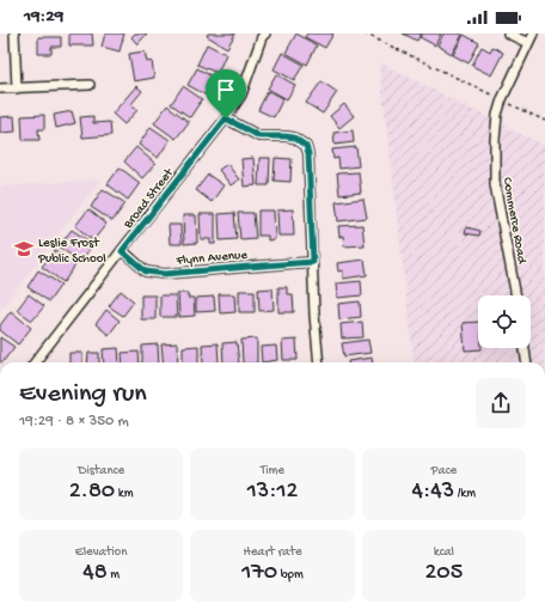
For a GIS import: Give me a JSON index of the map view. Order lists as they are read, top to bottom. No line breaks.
{"streets":{"street":["Broad Street","Commerce Road","Flynn Avenue"]},"crossings":[["Broad Street","Flynn Avenue"]],"places":{"school or university":["Leslie Frost Public School"]},"page":{"status":"19:29","heading":["Evening run","19:29 · 8 × 350 m"],"stats":[["Distance","2.80 km"],["Time","13:12"],["Pace","4:43 /km"],["Elevation","48 m"],["Heart rate","170 bpm"],["kcal","205"]]}}
